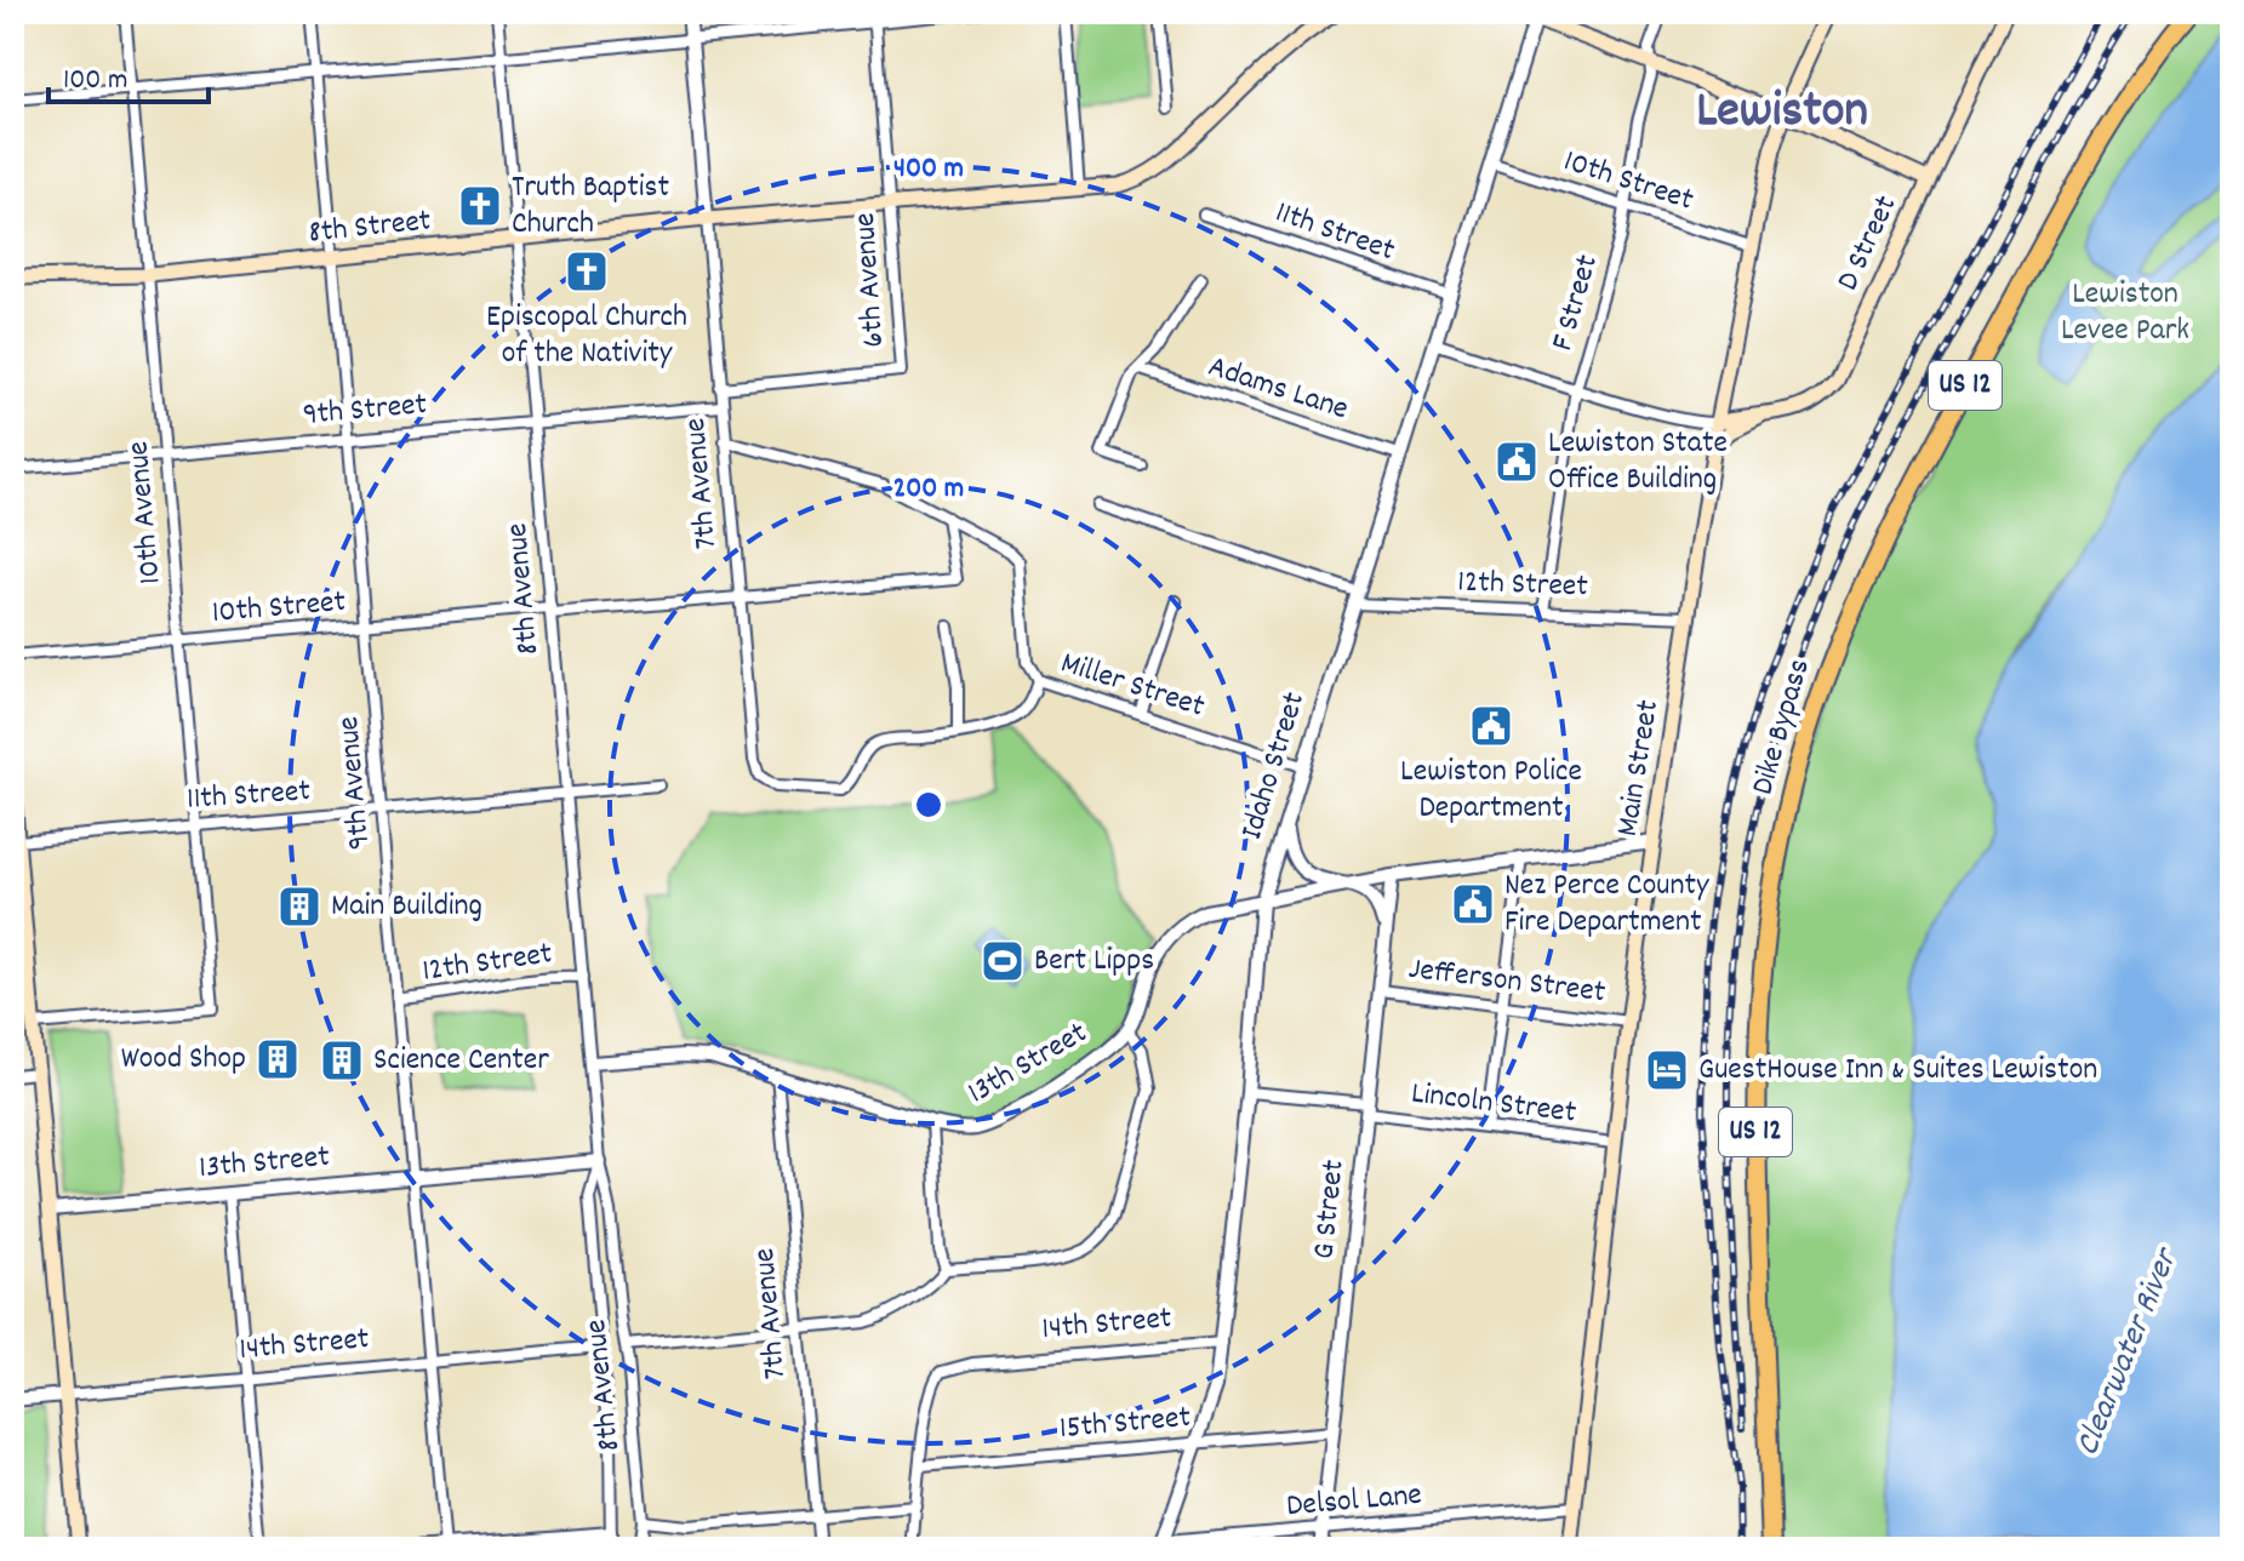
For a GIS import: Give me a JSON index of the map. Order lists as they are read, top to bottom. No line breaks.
{"streets":{"highway":["US 12","Dike Bypass"],"main road":["8th Street","D Street","Main Street"],"street":["10th Street","11th Street","6th Avenue","F Street","Adams Lane","9th Street","7th Avenue","10th Avenue","12th Street","8th Avenue","Miller Street","Idaho Street","9th Avenue","Jefferson Street","13th Street","Lincoln Street","G Street","14th Street","15th Street","Delsol Lane"]},"crossings":[["10th Street","F Street"],["10th Street","7th Avenue"],["10th Street","10th Avenue"],["10th Street","8th Avenue"],["10th Street","Miller Street"],["10th Street","Idaho Street"],["10th Street","Main Street"],["10th Street","9th Avenue"],["8th Street","6th Avenue"],["8th Street","7th Avenue"],["8th Street","10th Avenue"],["8th Street","8th Avenue"],["8th Street","9th Avenue"],["11th Street","10th Avenue"],["11th Street","8th Avenue"],["11th Street","Idaho Street"],["11th Street","9th Avenue"],["D Street","Main Street"],["6th Avenue","7th Avenue"],["F Street","12th Street"],["Adams Lane","Idaho Street"],["9th Street","7th Avenue"],["9th Street","10th Avenue"],["9th Street","8th Avenue"],["9th Street","9th Avenue"],["7th Avenue","Miller Street"],["7th Avenue","13th Street"],["12th Street","8th Avenue"],["12th Street","Idaho Street"],["12th Street","Main Street"],["12th Street","9th Avenue"],["8th Avenue","13th Street"],["8th Avenue","14th Street"],["Miller Street","Idaho Street"],["Idaho Street","13th Street"],["Idaho Street","Lincoln Street"],["Idaho Street","14th Street"],["Idaho Street","15th Street"],["Idaho Street","Delsol Lane"],["Main Street","Jefferson Street"],["Main Street","13th Street"],["Main Street","Lincoln Street"],["Main Street","Delsol Lane"],["9th Avenue","13th Street"],["9th Avenue","14th Street"],["Jefferson Street","G Street"],["13th Street","G Street"],["Lincoln Street","G Street"],["G Street","15th Street"],["G Street","Delsol Lane"],["14th Street","15th Street"]],"districts":["Lewiston"],"water":["Clearwater River"],"parks":["Lewiston Levee Park"],"places":{"church":["Truth Baptist Church","Episcopal Church of the Nativity"],"public building":["Lewiston State Office Building","Lewiston Police Department","Nez Perce County Fire Department"],"building":["Main Building","Wood Shop","Science Center"],"sports":["Bert Lipps"],"hotel":["GuestHouse Inn & Suites Lewiston"]},"scale_bar":"100 m","rings":["400 m","200 m"]}
